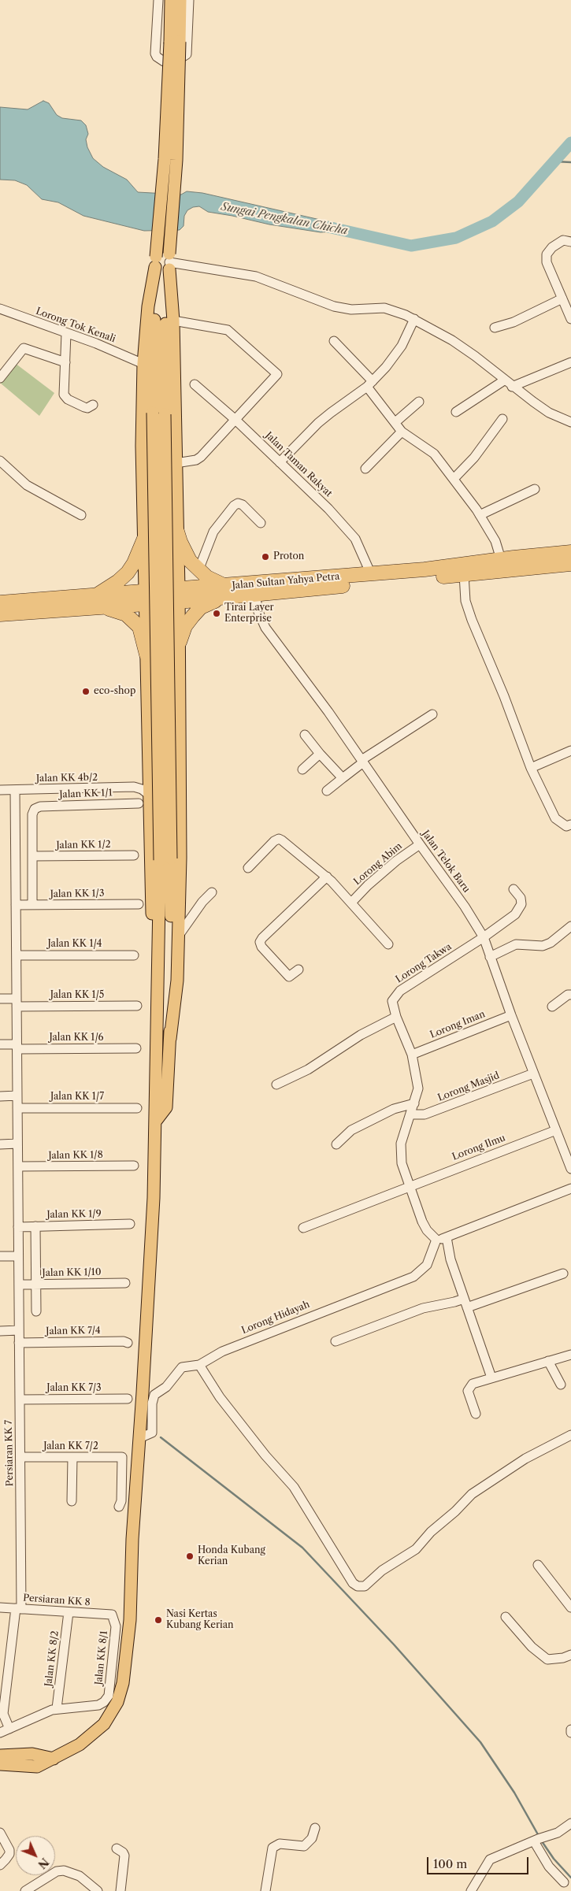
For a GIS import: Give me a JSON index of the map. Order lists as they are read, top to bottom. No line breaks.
{"streets":{"highway":["Jalan Sultan Yahya Petra"],"street":["Lorong Tok Kenali","Jalan Taman Rakyat","Jalan KK 4b/2","Jalan KK 1/1","Jalan KK 1/2","Jalan Telok Baru","Lorong Abim","Jalan KK 1/3","Jalan KK 1/4","Lorong Takwa","Jalan KK 1/5","Lorong Iman","Jalan KK 1/6","Lorong Masjid","Jalan KK 1/7","Lorong Ilmu","Jalan KK 1/8","Jalan KK 1/9","Jalan KK 1/10","Lorong Hidayah","Jalan KK 7/4","Jalan KK 7/3","Jalan KK 7/2","Persiaran KK 7","Persiaran KK 8","Jalan KK 8/1","Jalan KK 8/2"]},"crossings":[["Jalan Taman Rakyat","Jalan Sultan Yahya Petra"],["Jalan Sultan Yahya Petra","Jalan Telok Baru"],["Jalan KK 4b/2","Persiaran KK 7"],["Jalan KK 1/1","Jalan KK 1/2"],["Jalan Telok Baru","Lorong Abim"],["Jalan Telok Baru","Lorong Takwa"],["Jalan Telok Baru","Lorong Iman"],["Jalan Telok Baru","Lorong Masjid"],["Jalan Telok Baru","Lorong Ilmu"],["Jalan KK 1/3","Persiaran KK 7"],["Jalan KK 1/4","Persiaran KK 7"],["Lorong Takwa","Lorong Iman"],["Lorong Takwa","Lorong Masjid"],["Lorong Takwa","Lorong Ilmu"],["Lorong Takwa","Lorong Hidayah"],["Jalan KK 1/5","Persiaran KK 7"],["Jalan KK 1/6","Persiaran KK 7"],["Jalan KK 1/7","Persiaran KK 7"],["Jalan KK 1/8","Persiaran KK 7"],["Jalan KK 1/9","Persiaran KK 7"],["Jalan KK 1/10","Persiaran KK 7"],["Jalan KK 7/4","Persiaran KK 7"],["Jalan KK 7/3","Persiaran KK 7"],["Jalan KK 7/2","Persiaran KK 7"],["Persiaran KK 7","Persiaran KK 8"],["Persiaran KK 8","Jalan KK 8/1"],["Persiaran KK 8","Jalan KK 8/2"],["Jalan KK 8/1","Jalan KK 8/2"]],"water":["Sungai Pengkalan Chicha"],"places":["Proton","Tirai Layer Enterprise","eco-shop","Honda Kubang Kerian","Nasi Kertas Kubang Kerian"],"scale_bar":"100 m","north":"bottom right"}
